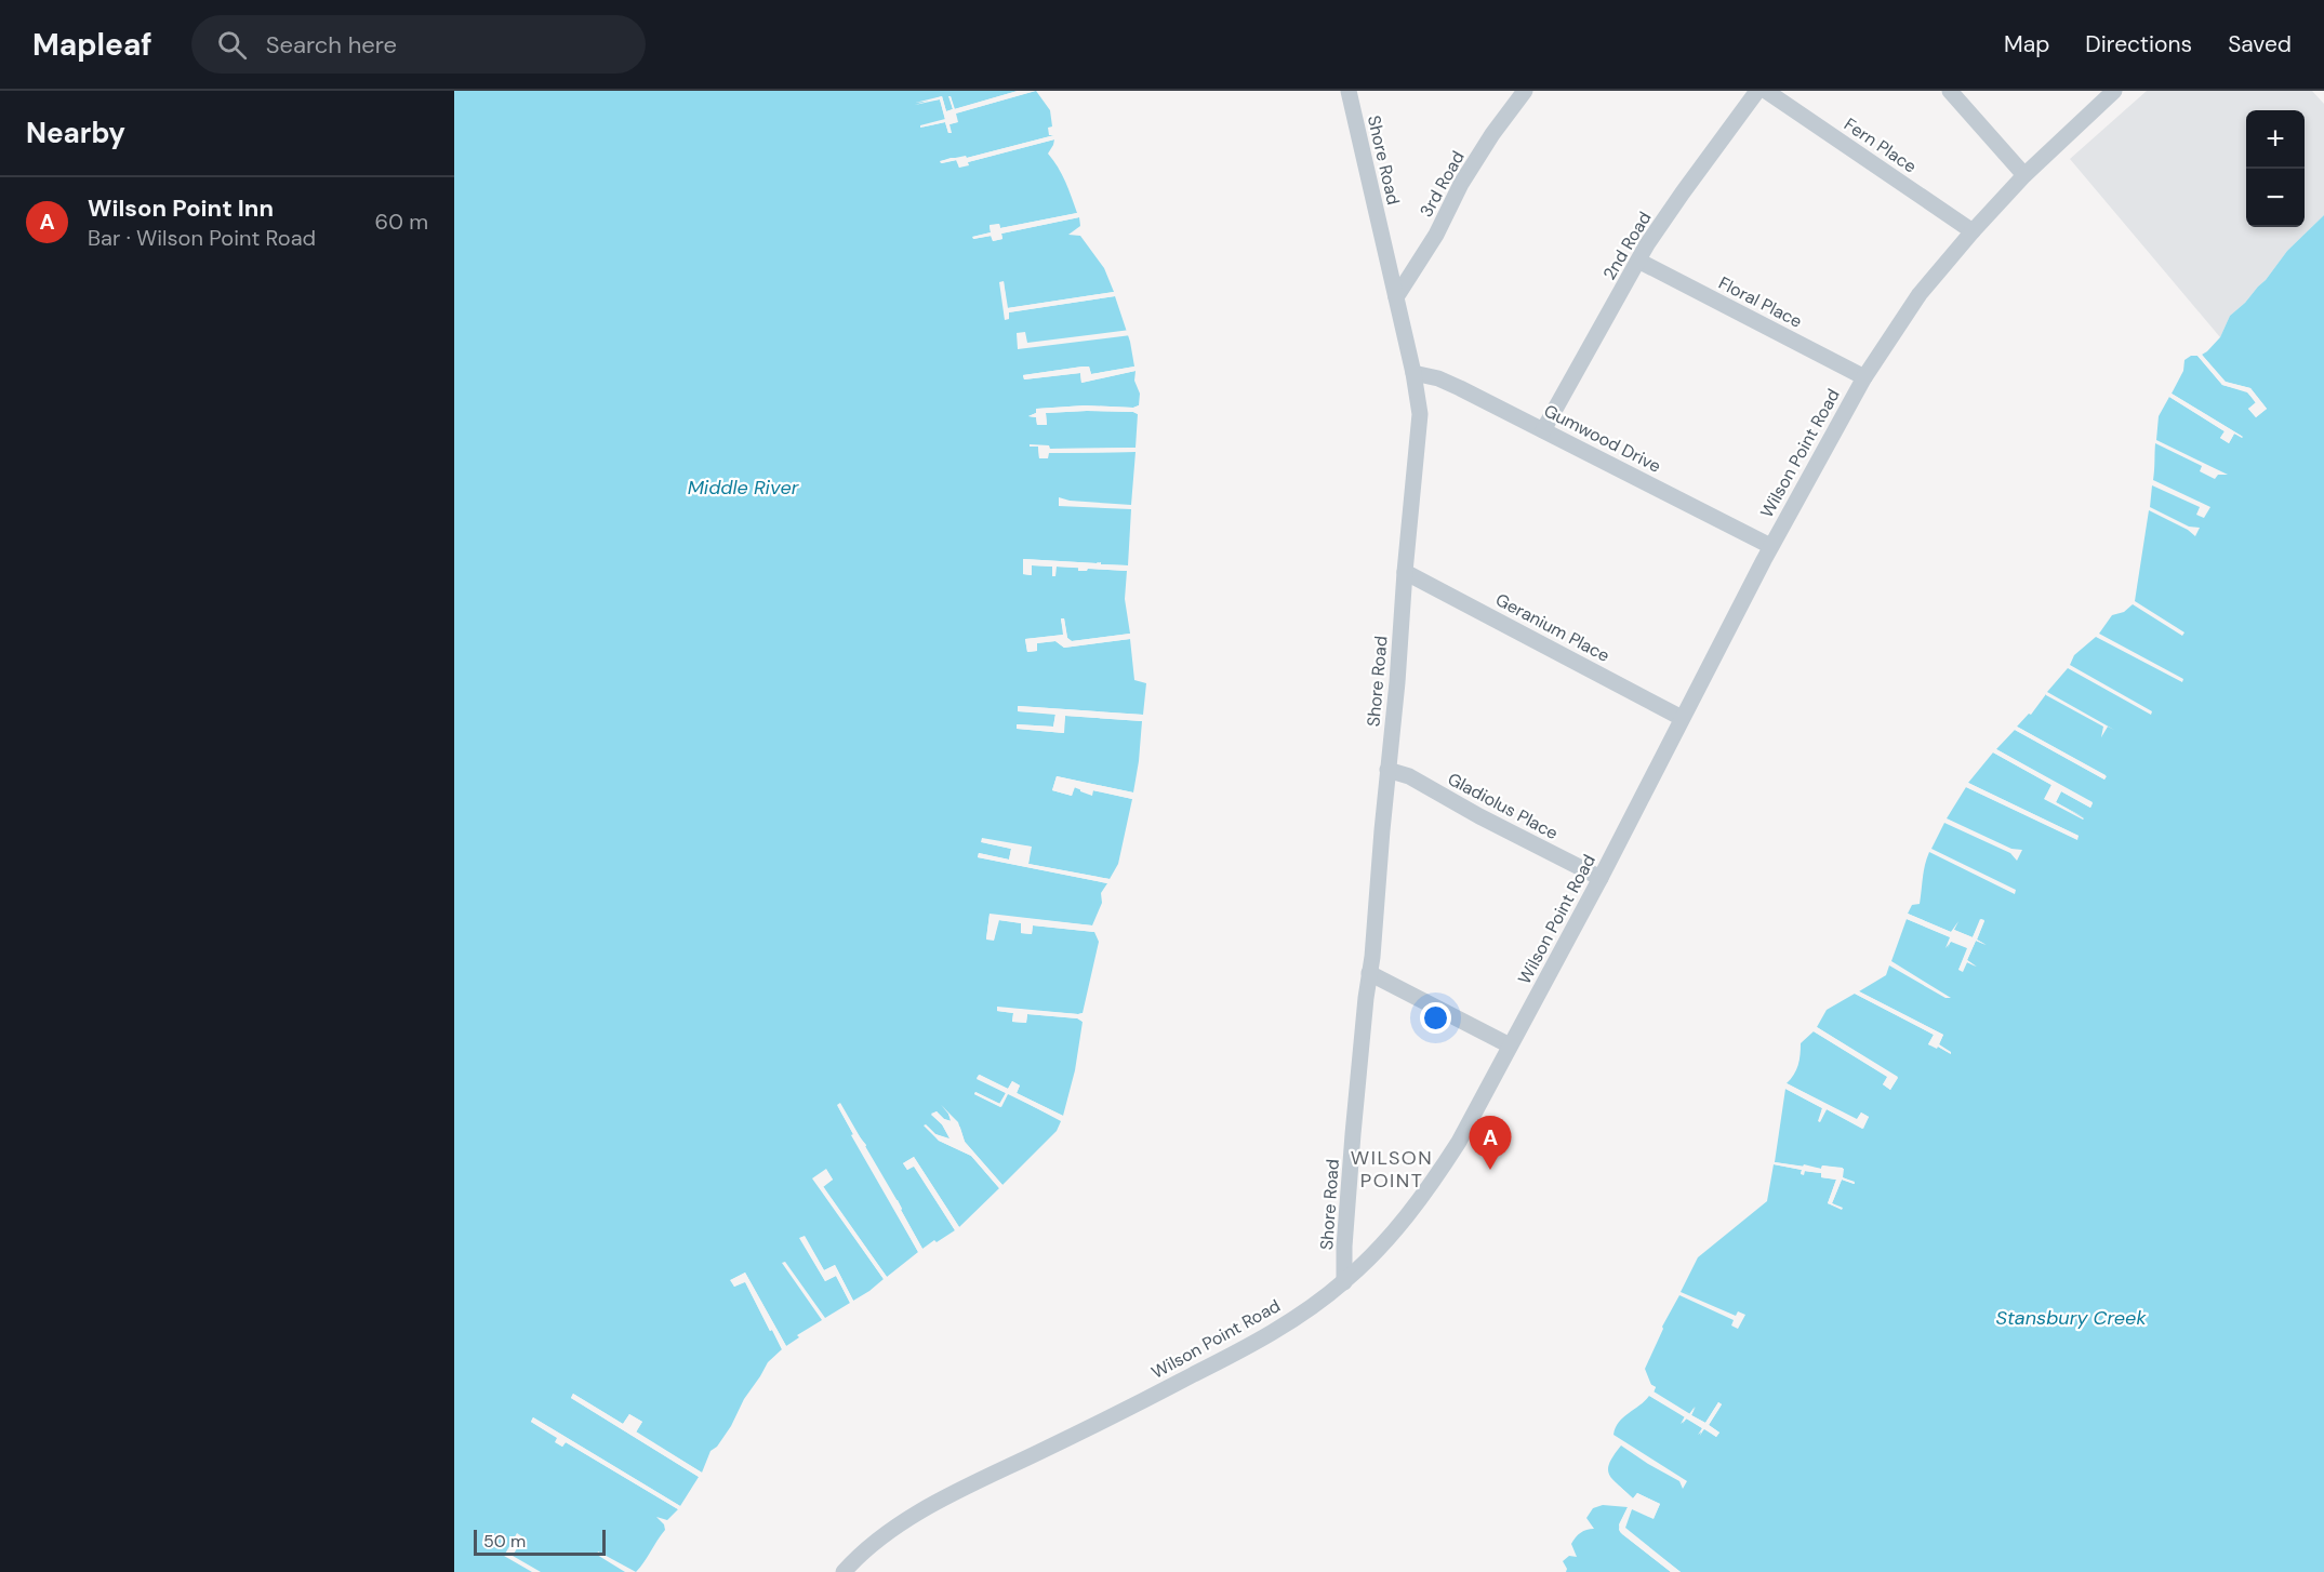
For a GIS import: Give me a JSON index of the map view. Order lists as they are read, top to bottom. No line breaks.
{"streets":{"street":["Fern Place","Shore Road","3rd Road","2nd Road","Floral Place","Gumwood Drive","Wilson Point Road","Geranium Place","Gladiolus Place"]},"crossings":[["Fern Place","Wilson Point Road"],["Shore Road","3rd Road"],["Shore Road","Gumwood Drive"],["Shore Road","Wilson Point Road"],["Shore Road","Geranium Place"],["Shore Road","Gladiolus Place"],["2nd Road","Floral Place"],["2nd Road","Gumwood Drive"],["Floral Place","Wilson Point Road"],["Gumwood Drive","Wilson Point Road"],["Wilson Point Road","Geranium Place"],["Wilson Point Road","Gladiolus Place"]],"districts":["WILSON POINT"],"water":["Middle River","Stansbury Creek"],"scale_bar":"50 m","page":{"header":"Mapleaf","search":"Search here","nav":["Map","Directions","Saved"],"heading":"Nearby","map_buttons":["+","−"],"list":[{"mark":"A","name":"Wilson Point Inn","note":"Bar · Wilson Point Road","value":"60 m"}],"pins":"A","scale":"50 m"}}
